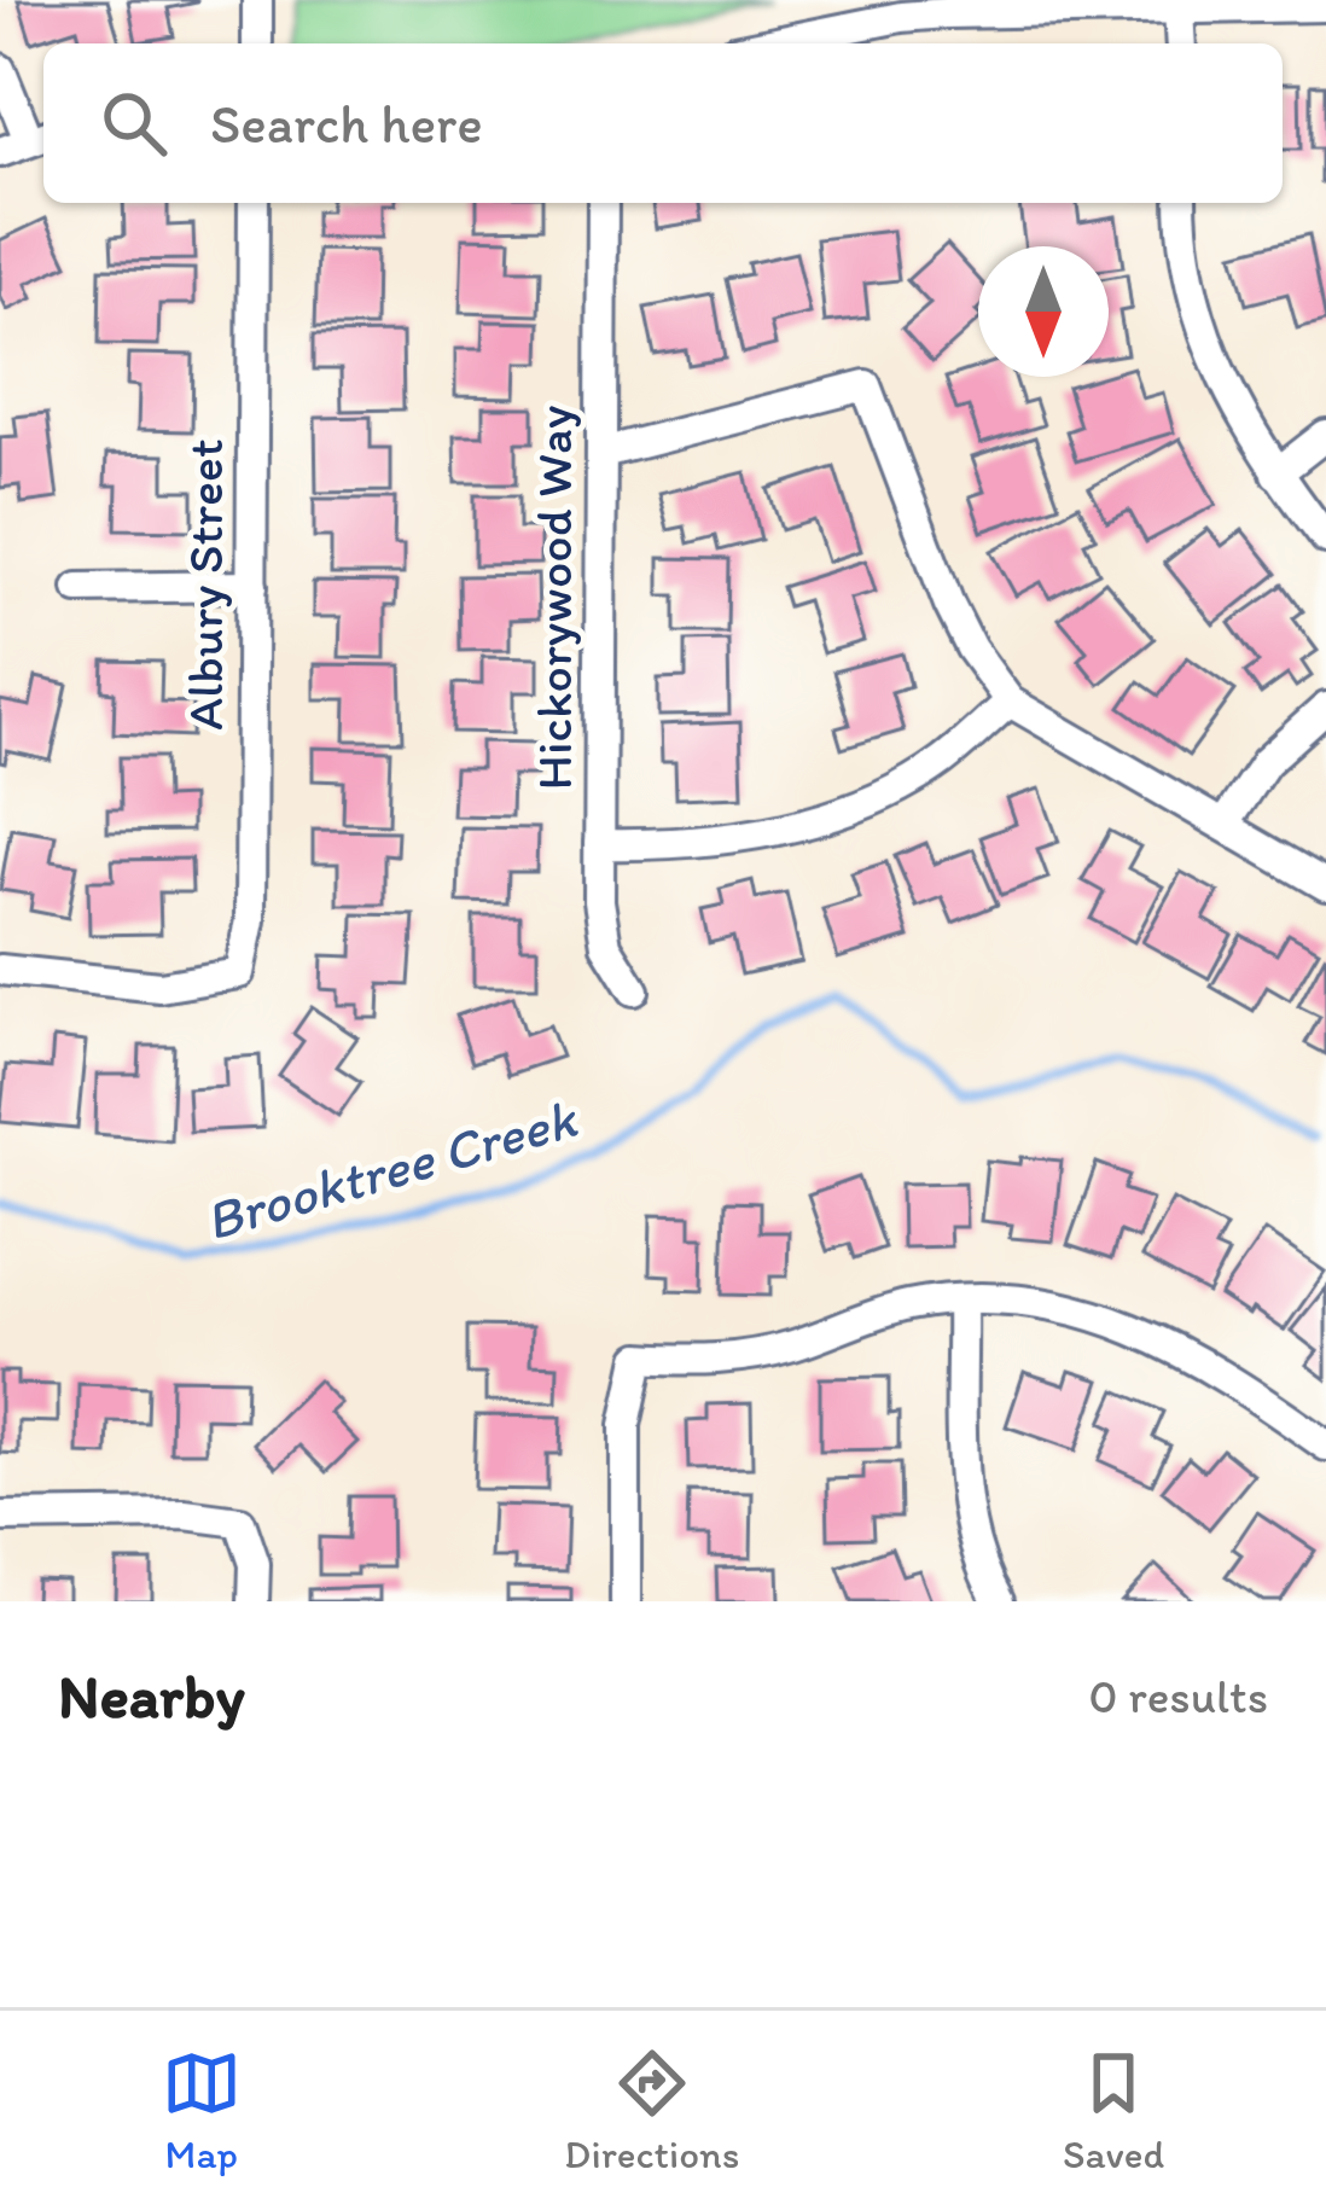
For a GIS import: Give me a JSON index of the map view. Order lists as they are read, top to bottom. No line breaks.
{"streets":{"street":["Albury Street","Hickorywood Way"]},"water":["Brooktree Creek"],"north":"bottom","page":{"search":"Search here","heading":["Nearby","0 results"],"nav":["Map","Directions","Saved"]}}
